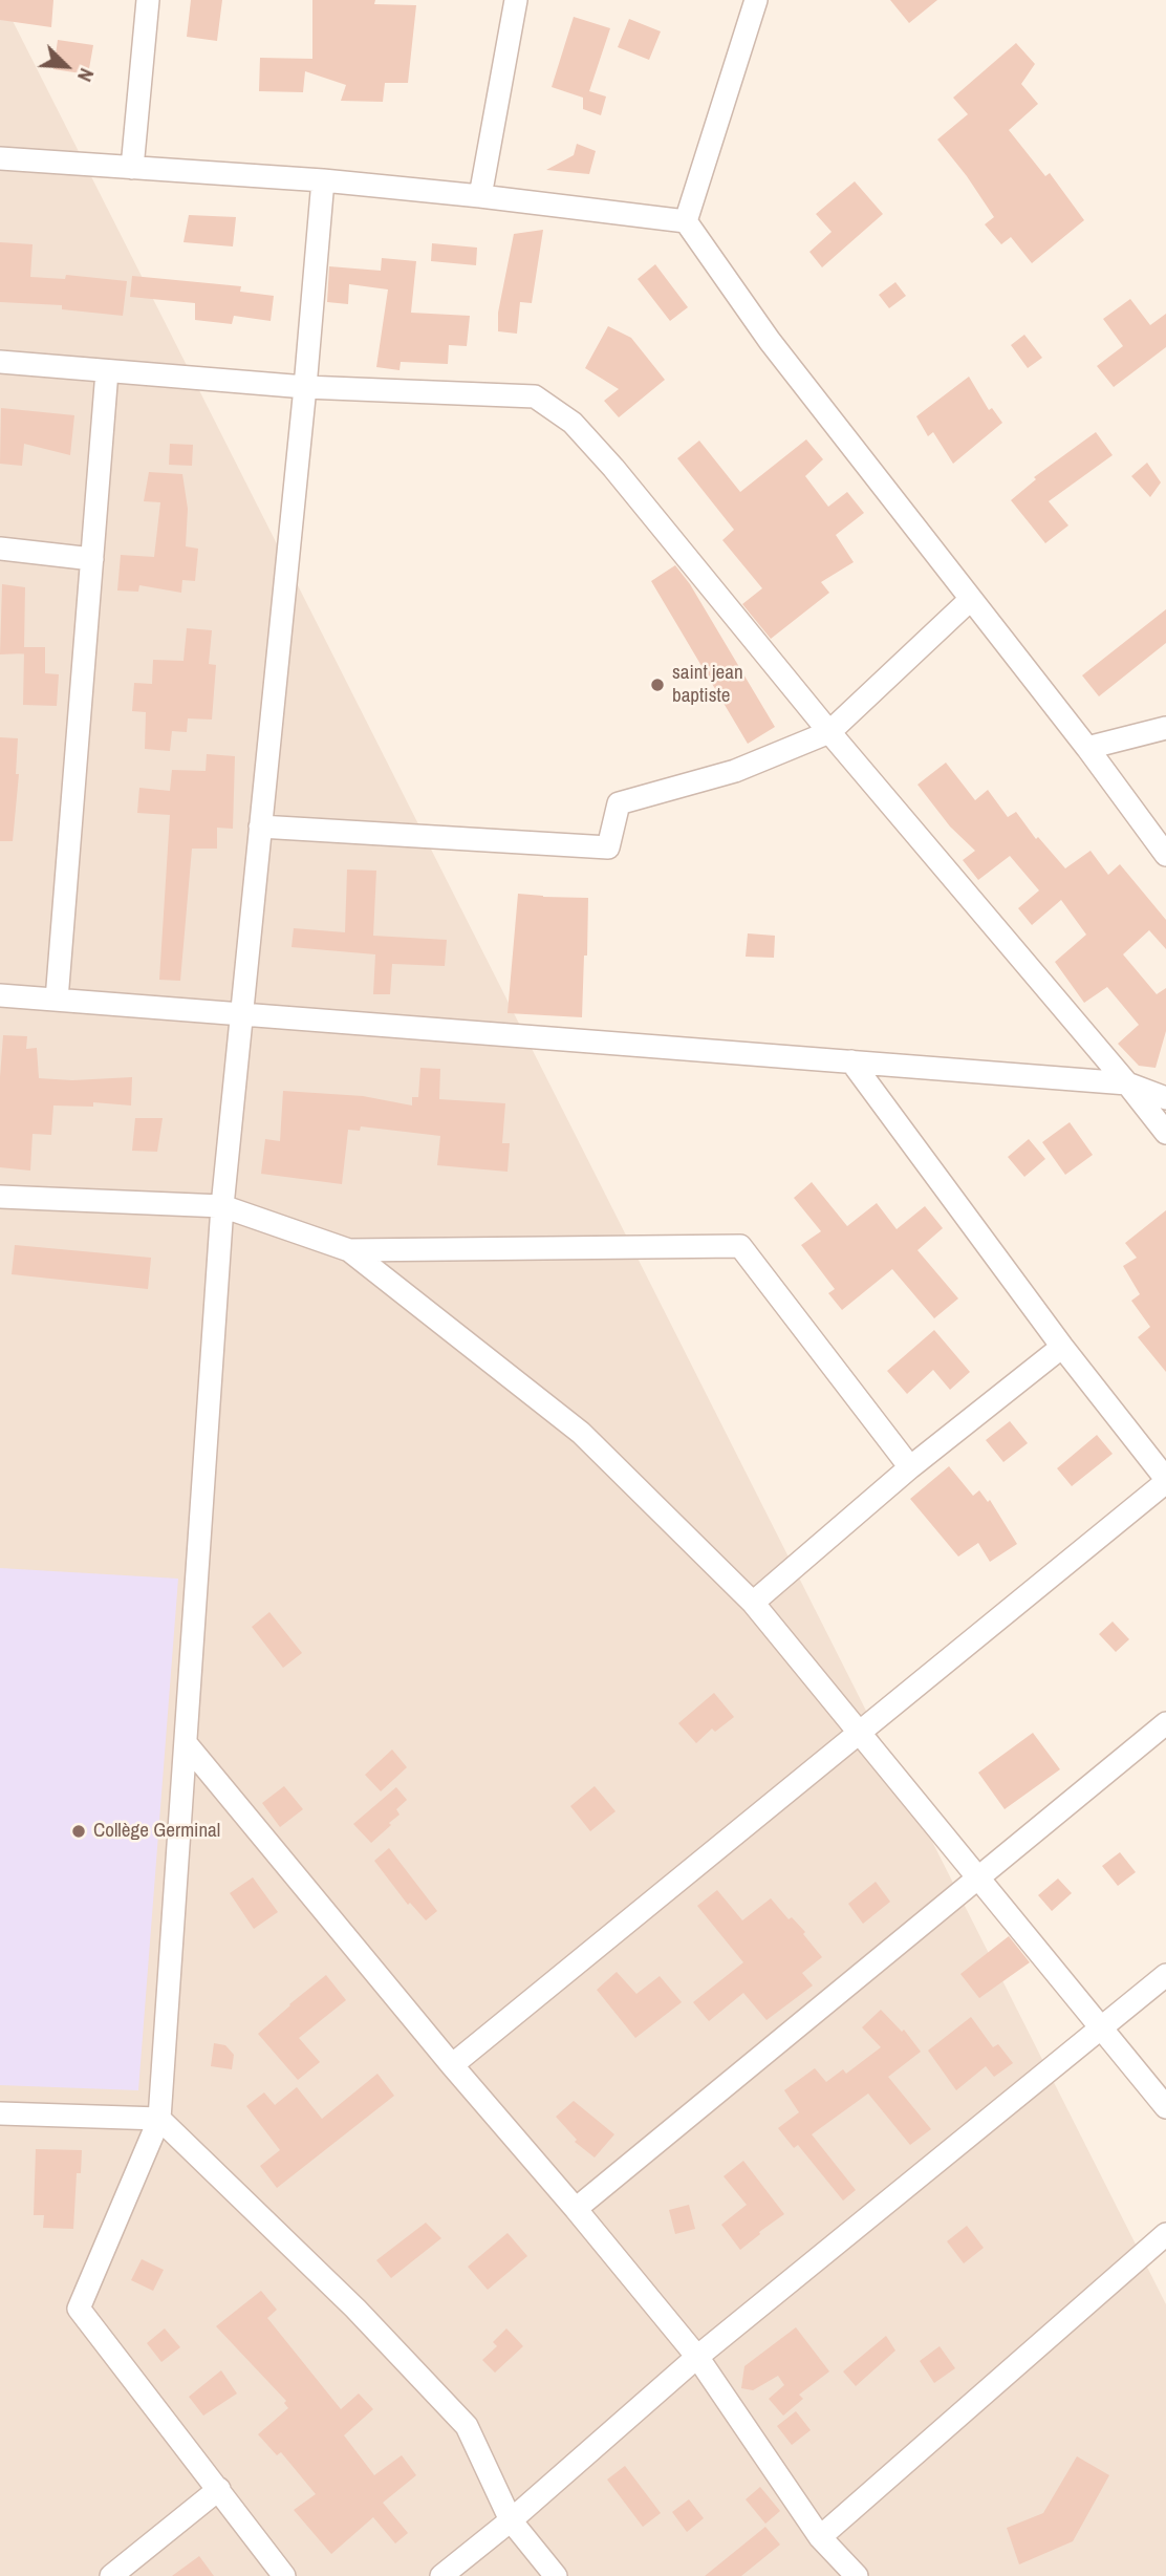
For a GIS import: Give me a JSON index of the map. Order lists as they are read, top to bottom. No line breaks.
{"places":["saint jean baptiste","Collège Germinal"],"north":"bottom right"}
